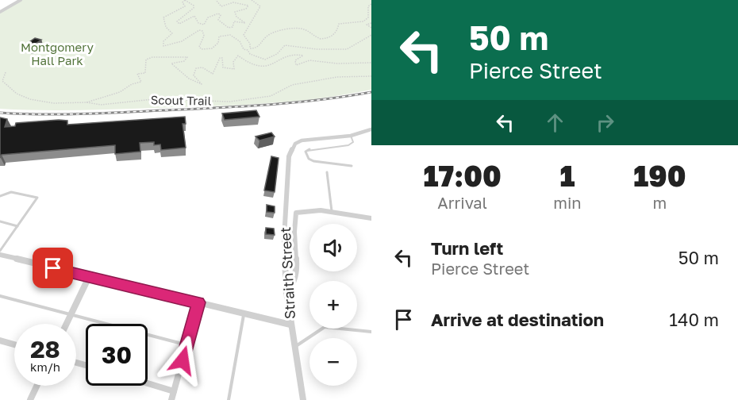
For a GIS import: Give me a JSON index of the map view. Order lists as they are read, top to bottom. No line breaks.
{"streets":{"street":["Straith Street"],"path":["Scout Trail"]},"parks":["Montgomery Hall Park"],"page":{"turn":["50 m","Pierce Street"],"eta":["17:00","Arrival","1","min","190","m"],"map_buttons":["+","−"],"list":[{"name":"Turn left","note":"Pierce Street","value":"50 m"},{"name":"Arrive at destination","value":"140 m"}],"speed":"28 km/h","limit":"30"}}
